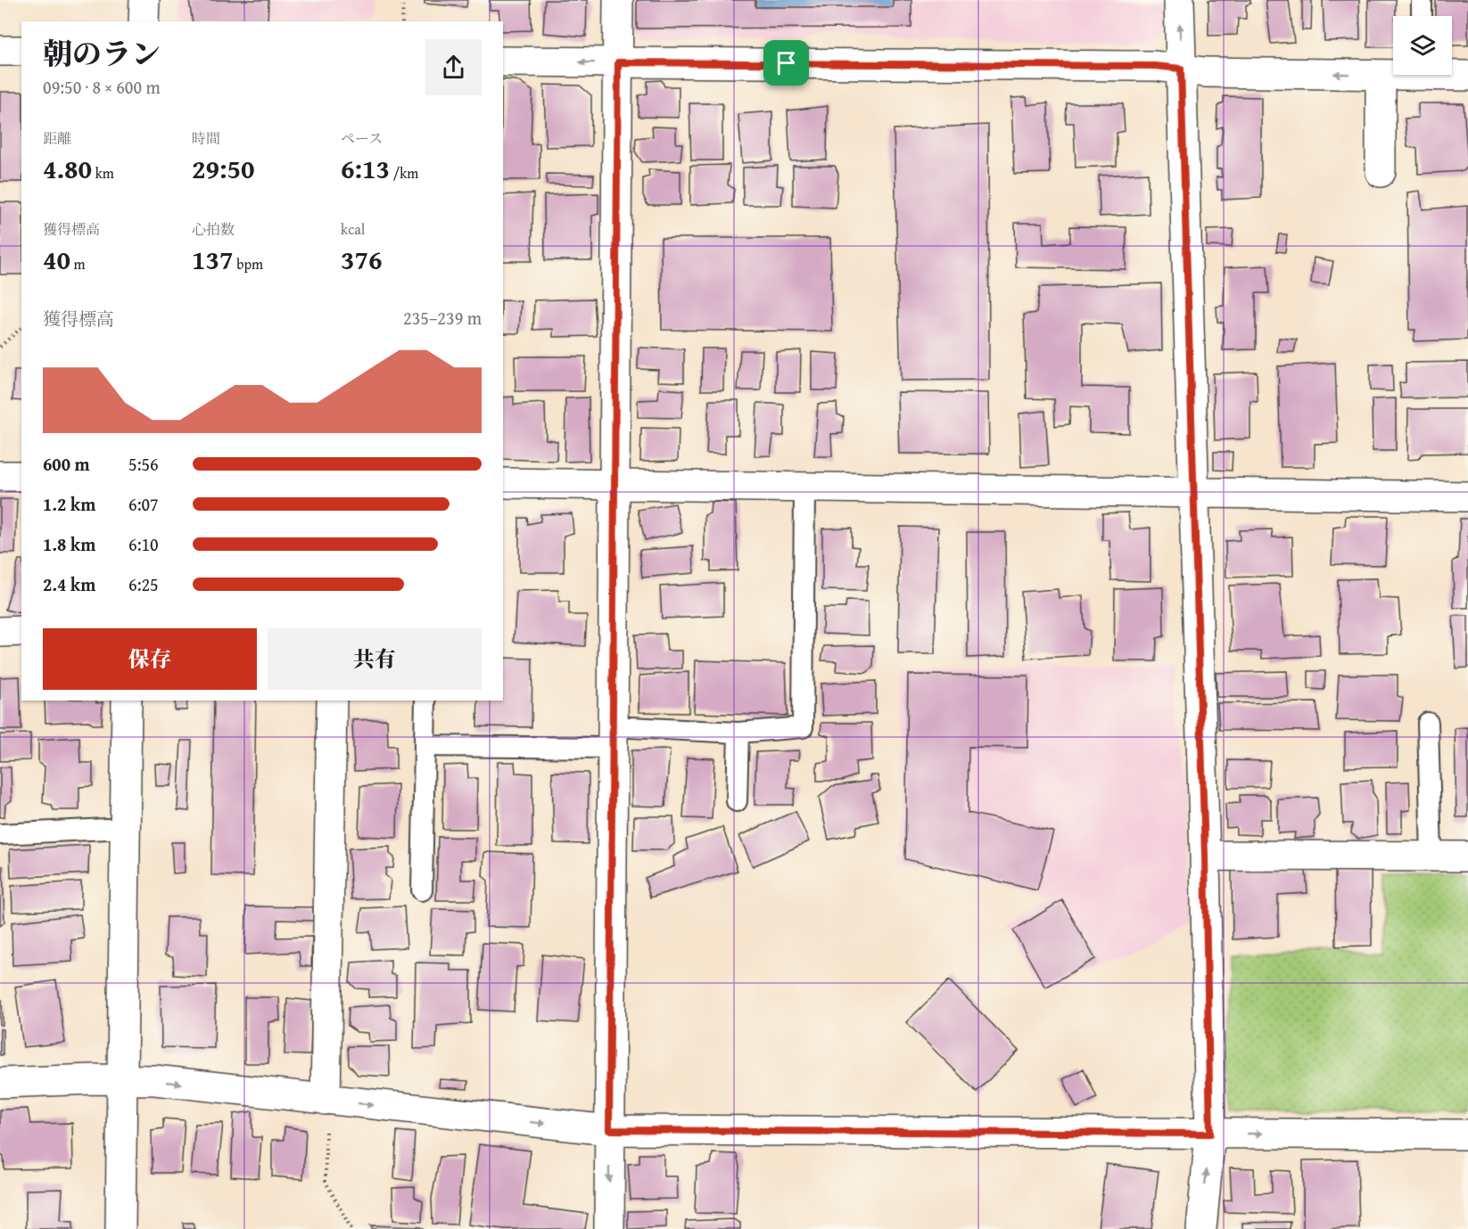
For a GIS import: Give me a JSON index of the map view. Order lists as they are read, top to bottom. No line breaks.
{"page":{"heading":["朝のラン","09:50 · 8 × 600 m"],"stats":[["距離","4.80 km"],["時間","29:50"],["ペース","6:13 /km"],["獲得標高","40 m"],["心拍数","137 bpm"],["kcal","376"]],"chart":["獲得標高","235–239 m"],"list":[{"name":"600 m","note":"5:56"},{"name":"1.2 km","note":"6:07"},{"name":"1.8 km","note":"6:10"},{"name":"2.4 km","note":"6:25"}],"buttons":["保存","共有"]}}
